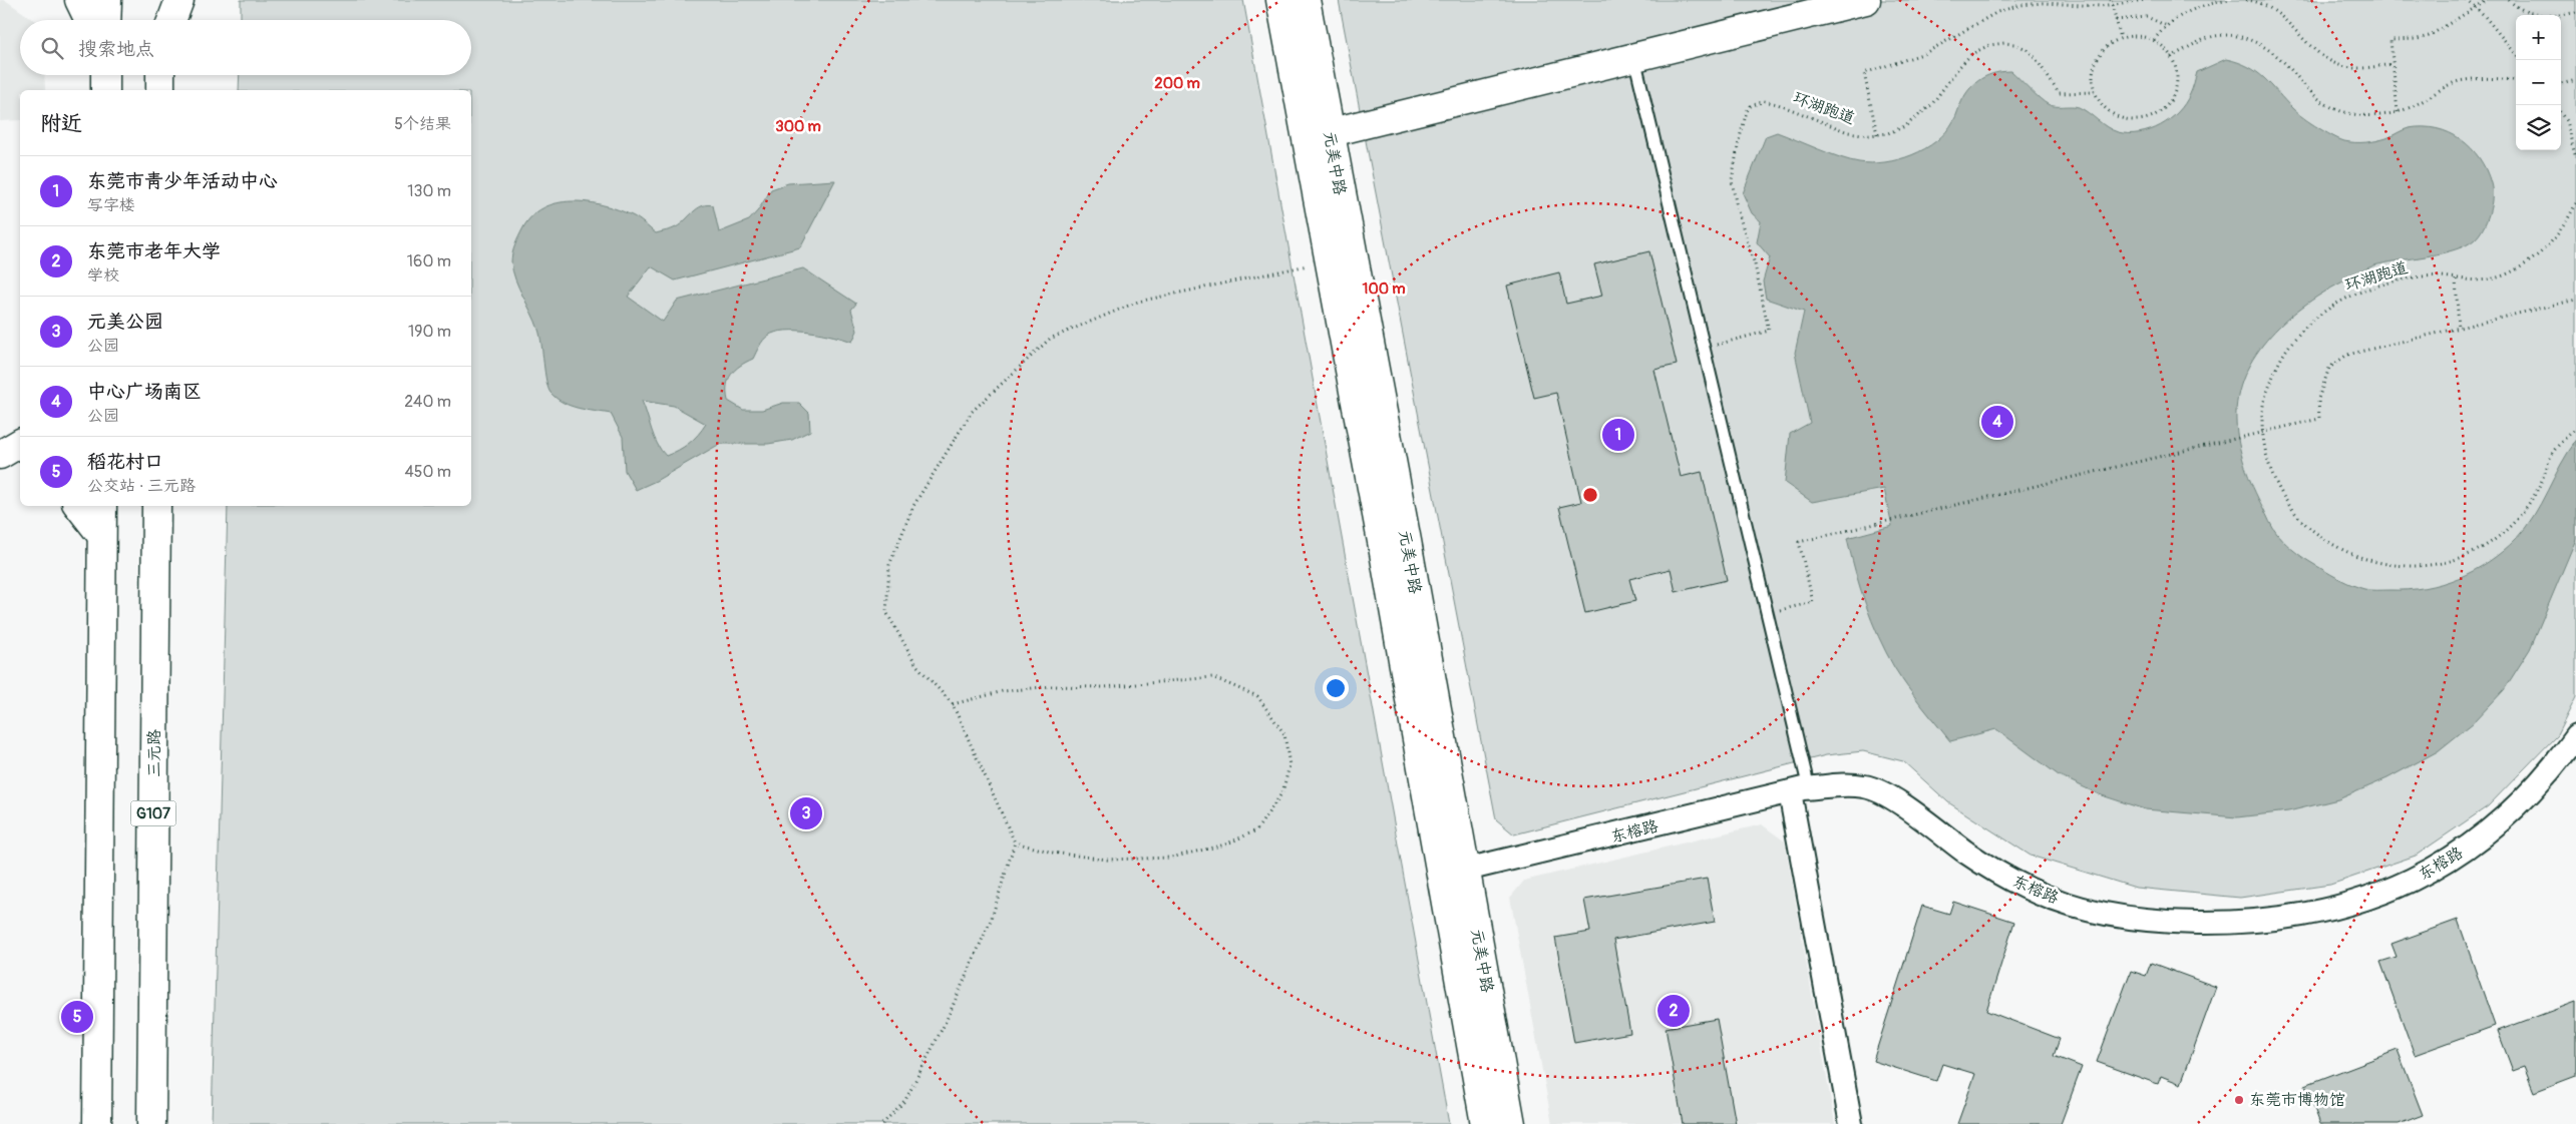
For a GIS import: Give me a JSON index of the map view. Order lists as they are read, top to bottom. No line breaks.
{"streets":{"main road":["元美中路","三元路","G107"],"street":["东榕路"],"path":["环湖跑道"]},"crossings":[["元美中路","东榕路"]],"places":["东莞市博物馆"],"page":{"map_buttons":["+","−"],"search":"搜索地点","heading":["附近","5个结果"],"list":[{"mark":"1","name":"东莞市青少年活动中心","note":"写字楼","value":"130 m"},{"mark":"2","name":"东莞市老年大学","note":"学校","value":"160 m"},{"mark":"3","name":"元美公园","note":"公园","value":"190 m"},{"mark":"4","name":"中心广场南区","note":"公园","value":"240 m"},{"mark":"5","name":"稻花村口","note":"公交站 · 三元路","value":"450 m"}],"pins":["4","1","3","2","5"]},"rings":["200 m","300 m","100 m"]}
